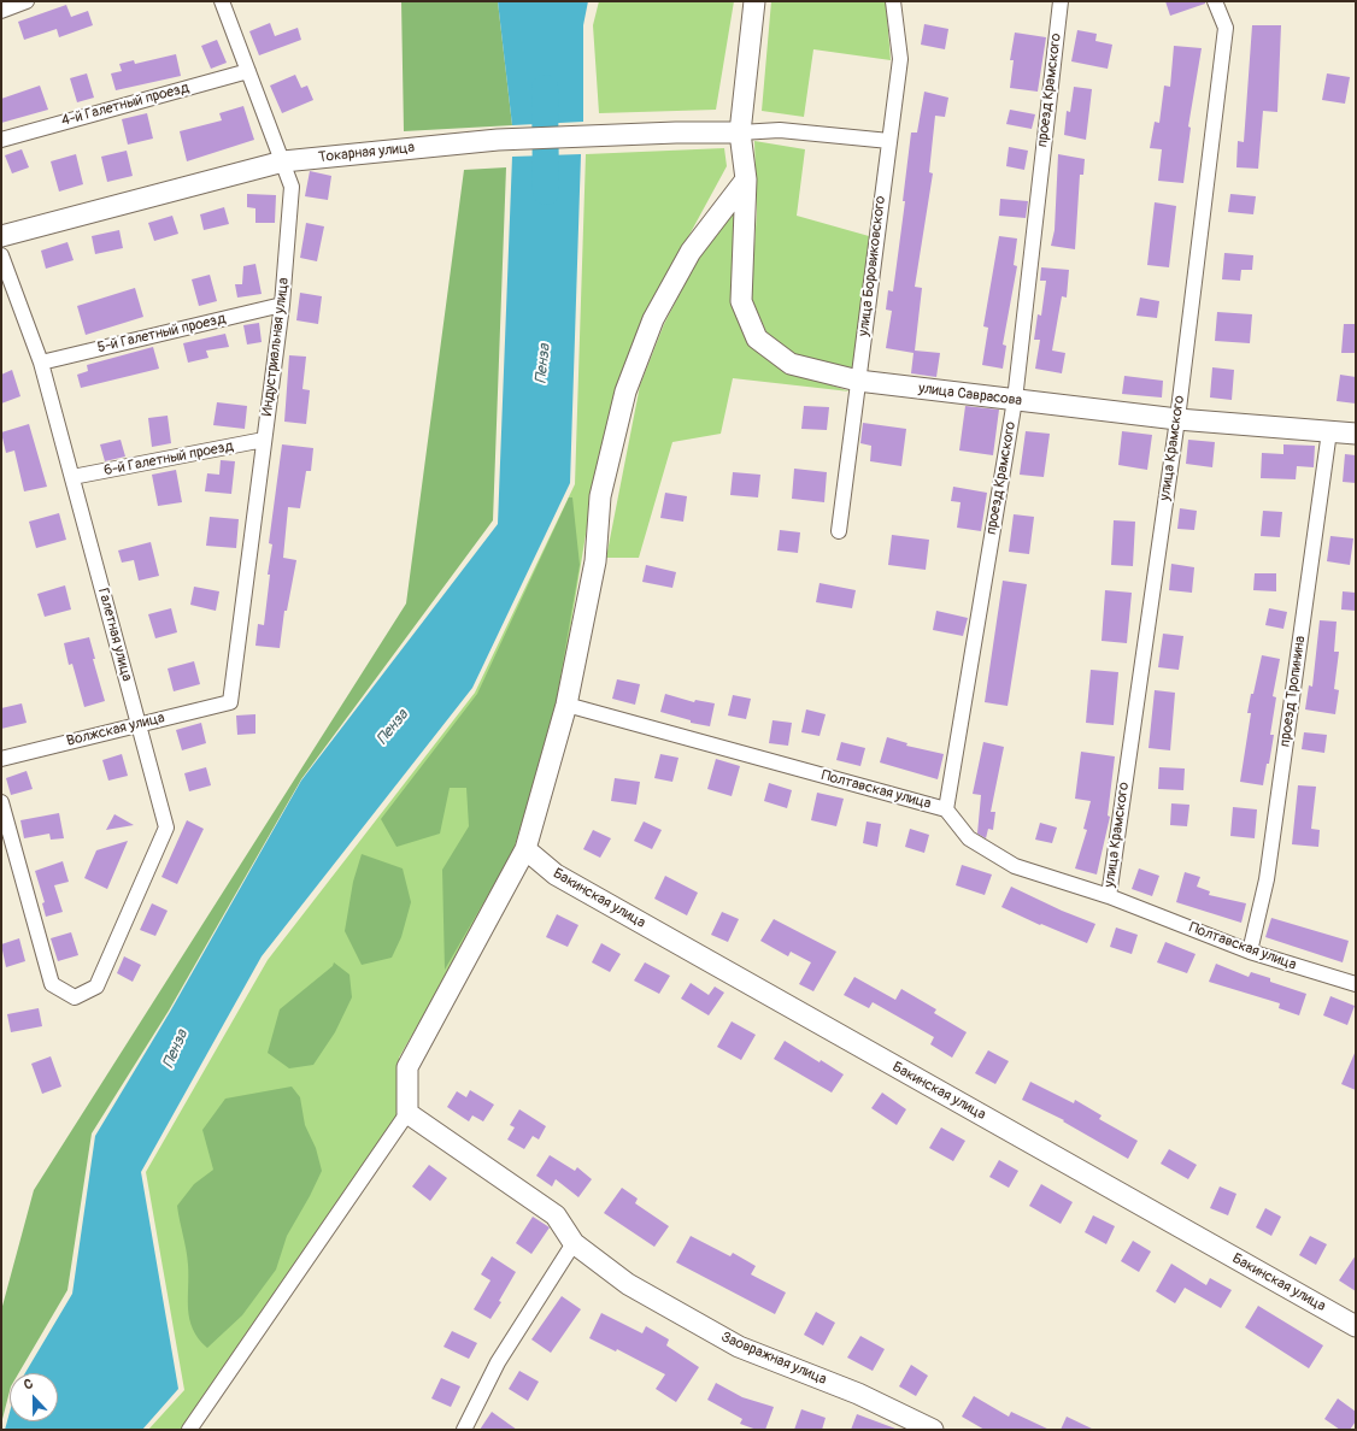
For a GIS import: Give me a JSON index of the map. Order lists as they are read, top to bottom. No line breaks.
{"streets":{"street":["проезд Крамского","4-й Галетный проезд","Токарная улица","улица Боровиковского","5-й Галетный проезд","Индустриальная улица","улица Саврасова","улица Крамского","6-й Галетный проезд","Галетная улица","проезд Тропинина","Волжская улица","Полтавская улица","Бакинская улица","Заовражная улица"]},"crossings":[["проезд Крамского","улица Саврасова"],["проезд Крамского","Полтавская улица"],["4-й Галетный проезд","Индустриальная улица"],["Токарная улица","Индустриальная улица"],["Токарная улица","улица Саврасова"],["улица Боровиковского","улица Саврасова"],["5-й Галетный проезд","Индустриальная улица"],["5-й Галетный проезд","Галетная улица"],["Индустриальная улица","6-й Галетный проезд"],["Индустриальная улица","Волжская улица"],["улица Саврасова","улица Крамского"],["улица Саврасова","проезд Тропинина"],["улица Крамского","Полтавская улица"],["6-й Галетный проезд","Галетная улица"],["Галетная улица","Волжская улица"],["проезд Тропинина","Полтавская улица"]],"water":["Пенза"],"north":"top"}
